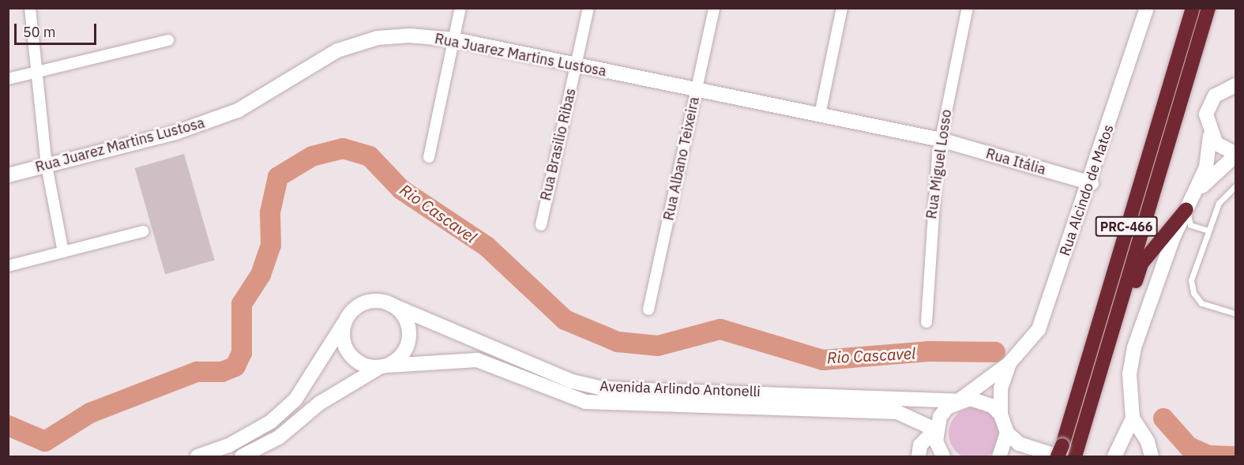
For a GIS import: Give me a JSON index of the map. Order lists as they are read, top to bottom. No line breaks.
{"streets":{"highway":["PRC-466"],"main road":["Rua Juarez Martins Lustosa","Rua Itália","Rua Alcindo de Matos","Avenida Arlindo Antonelli"],"street":["Rua Brasilio Ribas","Rua Albano Teixeira","Rua Miguel Losso"]},"crossings":[["Rua Juarez Martins Lustosa","Rua Brasilio Ribas"],["Rua Juarez Martins Lustosa","Rua Albano Teixeira"],["Rua Juarez Martins Lustosa","Rua Itália"],["Rua Juarez Martins Lustosa","Rua Miguel Losso"],["Rua Itália","Rua Miguel Losso"],["Rua Itália","Rua Alcindo de Matos"],["Rua Alcindo de Matos","Avenida Arlindo Antonelli"]],"water":["Rio Cascavel"],"scale_bar":"50 m"}
